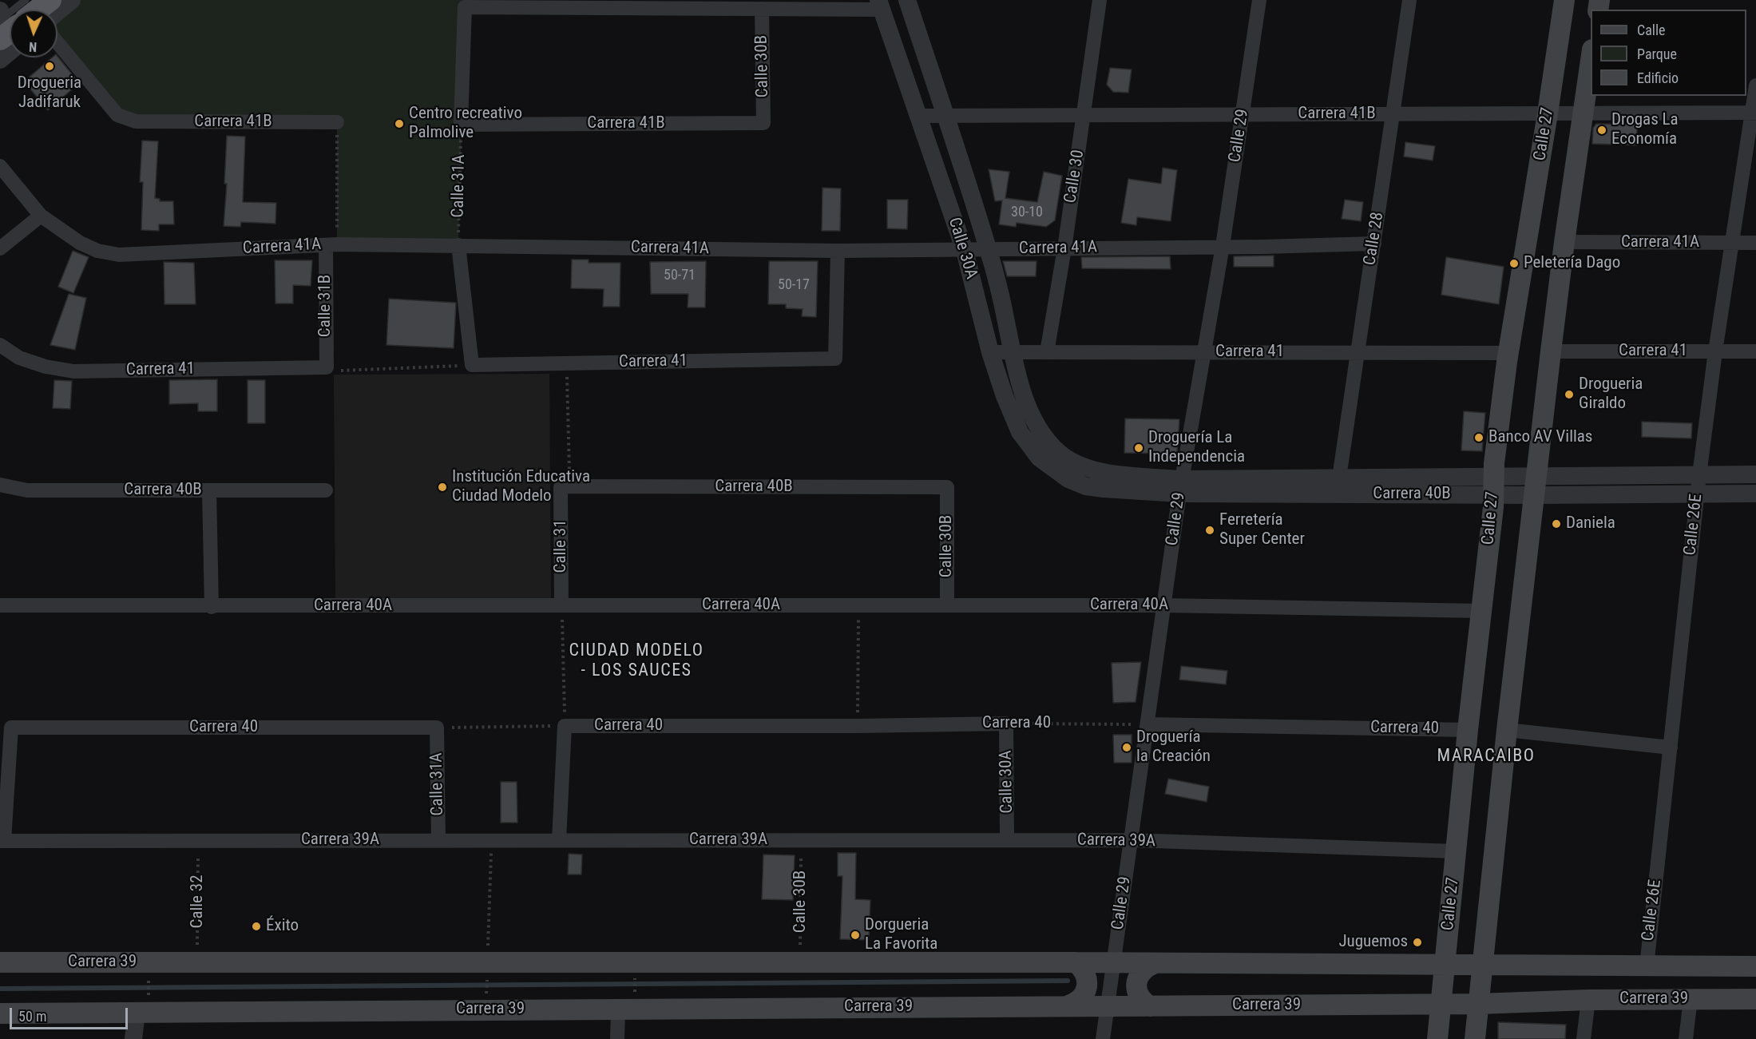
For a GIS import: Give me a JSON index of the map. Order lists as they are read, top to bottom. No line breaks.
{"streets":{"main road":["Calle 27","Carrera 39"],"street":["Calle 30B","Carrera 41B","Calle 29","Calle 30","Calle 31A","Calle 28","Carrera 41A","Calle 30A","Calle 31B","Carrera 41","Carrera 40B","Calle 26E","Calle 31","Carrera 40A","Carrera 40","Carrera 39A"],"path":["Calle 32"]},"crossings":[["Calle 30B","Carrera 41B"],["Calle 30B","Carrera 40B"],["Calle 30B","Carrera 40A"],["Calle 30B","Carrera 39A"],["Calle 30B","Carrera 39"],["Carrera 41B","Calle 27"],["Carrera 41B","Calle 29"],["Carrera 41B","Calle 30"],["Carrera 41B","Calle 31A"],["Carrera 41B","Calle 28"],["Carrera 41B","Calle 30A"],["Carrera 41B","Calle 26E"],["Calle 27","Carrera 41A"],["Calle 27","Carrera 41"],["Calle 27","Carrera 40B"],["Calle 27","Carrera 40A"],["Calle 27","Carrera 40"],["Calle 27","Carrera 39A"],["Calle 27","Carrera 39"],["Calle 29","Carrera 41A"],["Calle 29","Carrera 41"],["Calle 29","Carrera 40B"],["Calle 29","Carrera 40A"],["Calle 29","Carrera 40"],["Calle 29","Carrera 39A"],["Calle 29","Carrera 39"],["Calle 30","Carrera 41A"],["Calle 30","Carrera 41"],["Calle 31A","Carrera 41A"],["Calle 31A","Carrera 40"],["Calle 31A","Carrera 39A"],["Calle 28","Carrera 41A"],["Calle 28","Carrera 41"],["Calle 28","Carrera 40B"],["Carrera 41A","Calle 30A"],["Carrera 41A","Calle 31B"],["Carrera 41A","Carrera 41"],["Carrera 41A","Calle 26E"],["Calle 30A","Carrera 41"],["Calle 30A","Carrera 40B"],["Calle 30A","Carrera 40"],["Calle 30A","Carrera 39A"],["Calle 31B","Carrera 41"],["Carrera 41","Calle 26E"],["Carrera 40B","Calle 26E"],["Carrera 40B","Calle 31"],["Calle 26E","Carrera 39"],["Calle 31","Carrera 40A"],["Carrera 40","Carrera 39A"],["Carrera 39A","Calle 32"],["Calle 32","Carrera 39"]],"districts":["CIUDAD MODELO - LOS SAUCES","MARACAIBO"],"places":["Drogueria Jadifaruk","Centro recreativo Palmolive","Drogas La Economía","Peletería Dago","Drogueria Giraldo","Banco AV Villas","Droguería La Independencia","Institución Educativa Ciudad Modelo","Daniela","Ferretería Super Center","Droguería la Creación","Éxito","Dorgueria La Favorita","Juguemos"],"house_numbers":["30-10","50-71","50-17"],"legend":["Calle","Parque","Edificio"],"scale_bar":"50 m","north":"bottom"}
